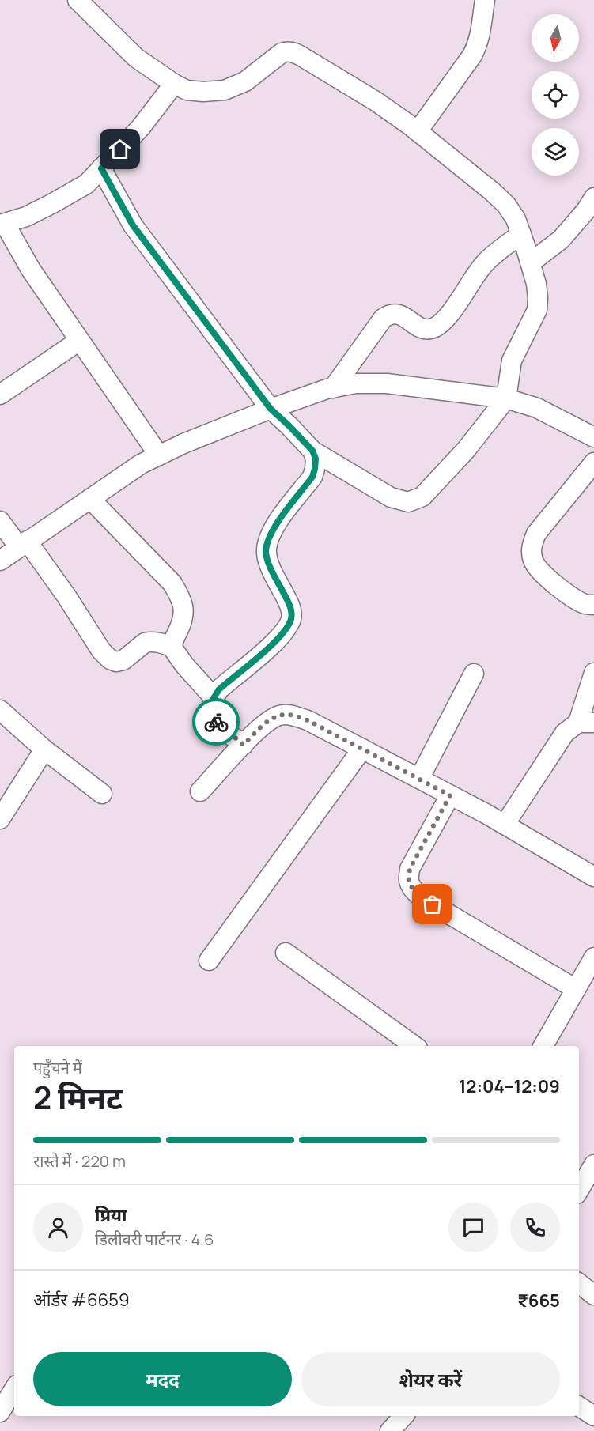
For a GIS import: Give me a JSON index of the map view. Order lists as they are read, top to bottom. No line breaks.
{"north":"bottom","page":{"heading":["2 मिनट","पहुँचने में","12:04–12:09"],"panel":["प्रिया","डिलीवरी पार्टनर · 4.6","ऑर्डर #6659","₹665"],"bar":"रास्ते में · 220 m","buttons":["मदद","शेयर करें"]}}
